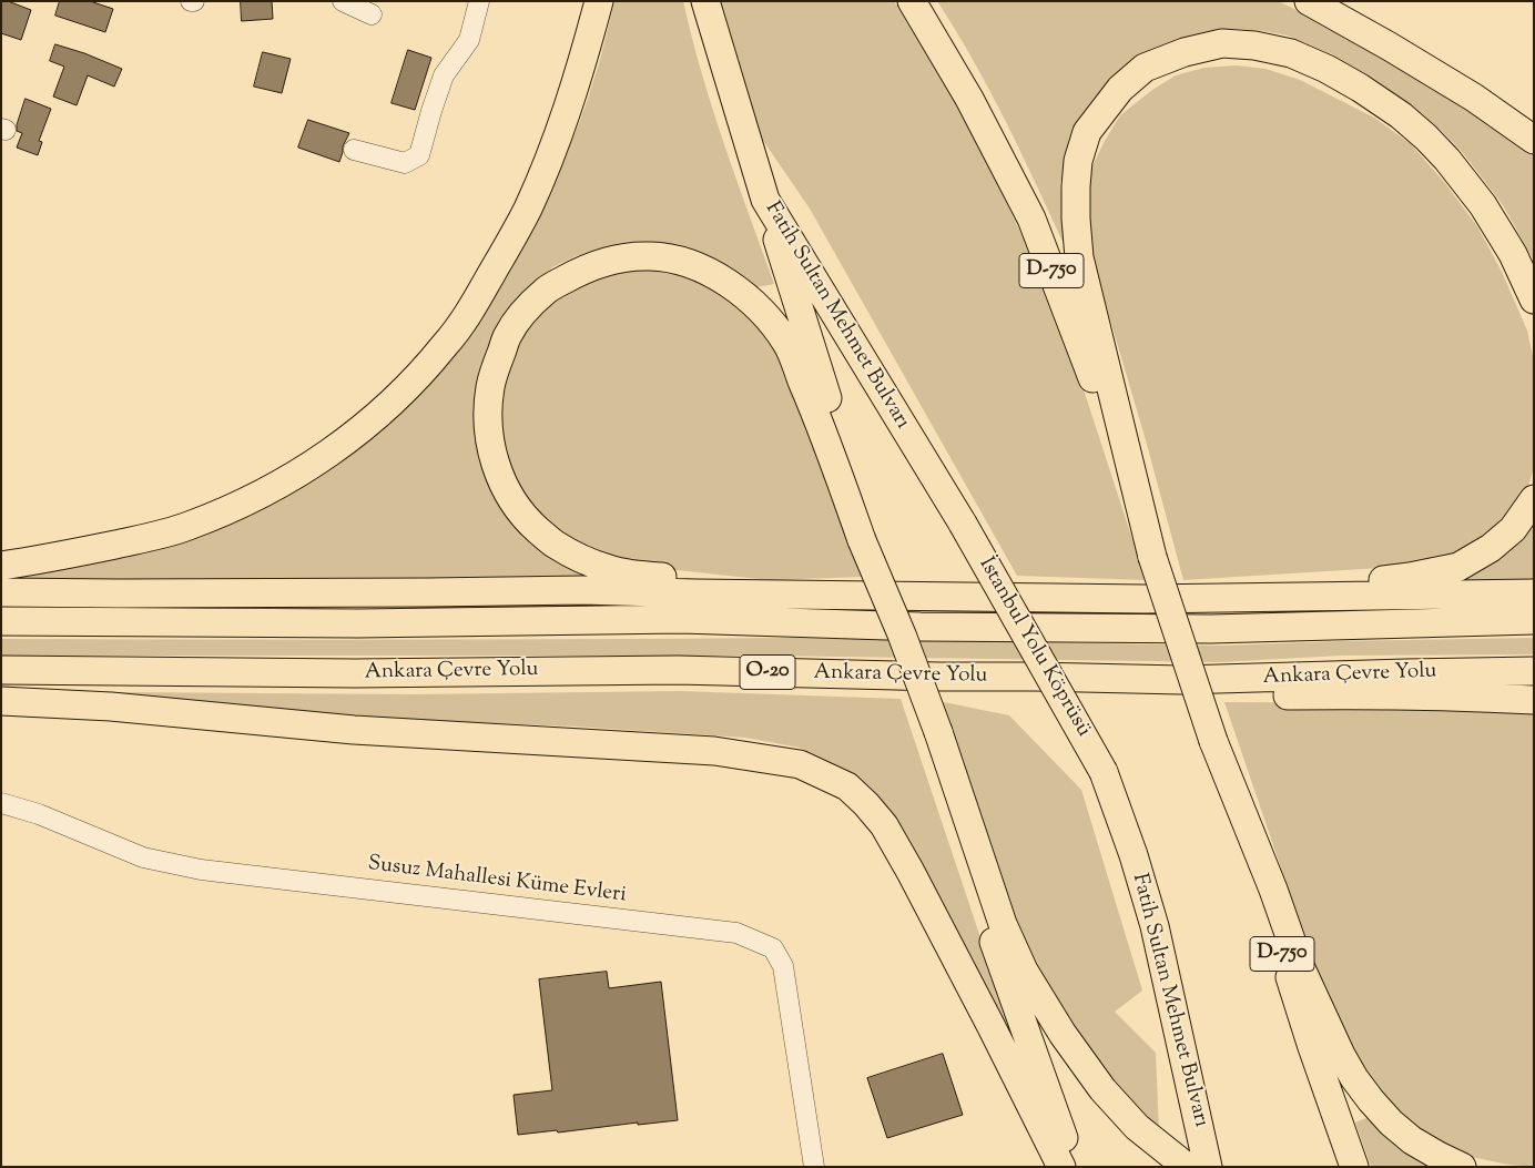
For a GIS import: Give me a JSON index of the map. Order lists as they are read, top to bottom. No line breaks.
{"streets":{"highway":["D-750","Fatih Sultan Mehmet Bulvarı","İstanbul Yolu Köprüsü","Ankara Çevre Yolu","O-20"],"street":["Susuz Mahallesi Küme Evleri"]},"crossings":[["Fatih Sultan Mehmet Bulvarı","İstanbul Yolu Köprüsü"]]}
